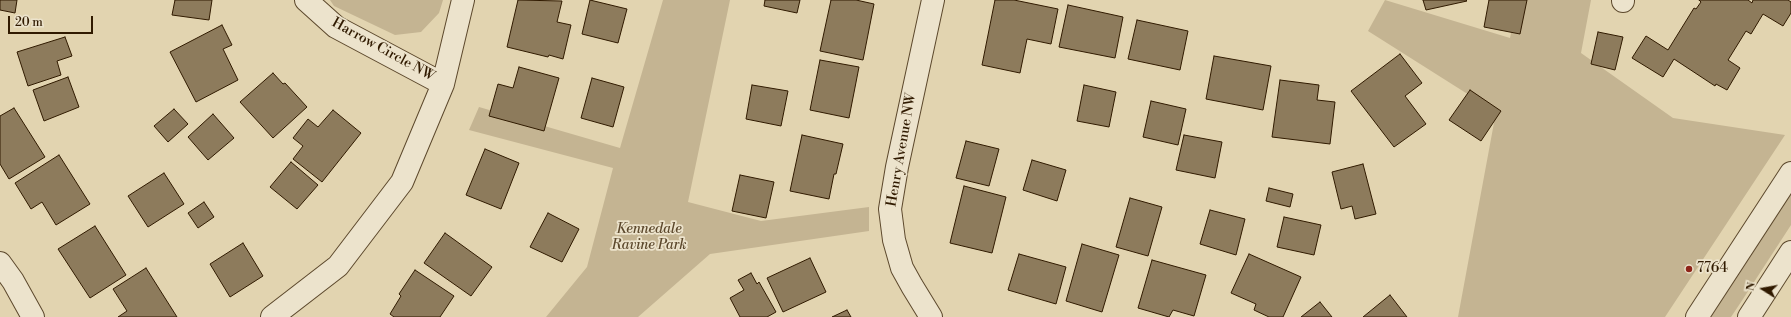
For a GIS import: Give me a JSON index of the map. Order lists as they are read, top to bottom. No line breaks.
{"streets":{"street":["Harrow Circle NW","Henry Avenue NW"]},"parks":["Kennedale Ravine Park"],"places":["7764"],"scale_bar":"20 m","north":"left"}
